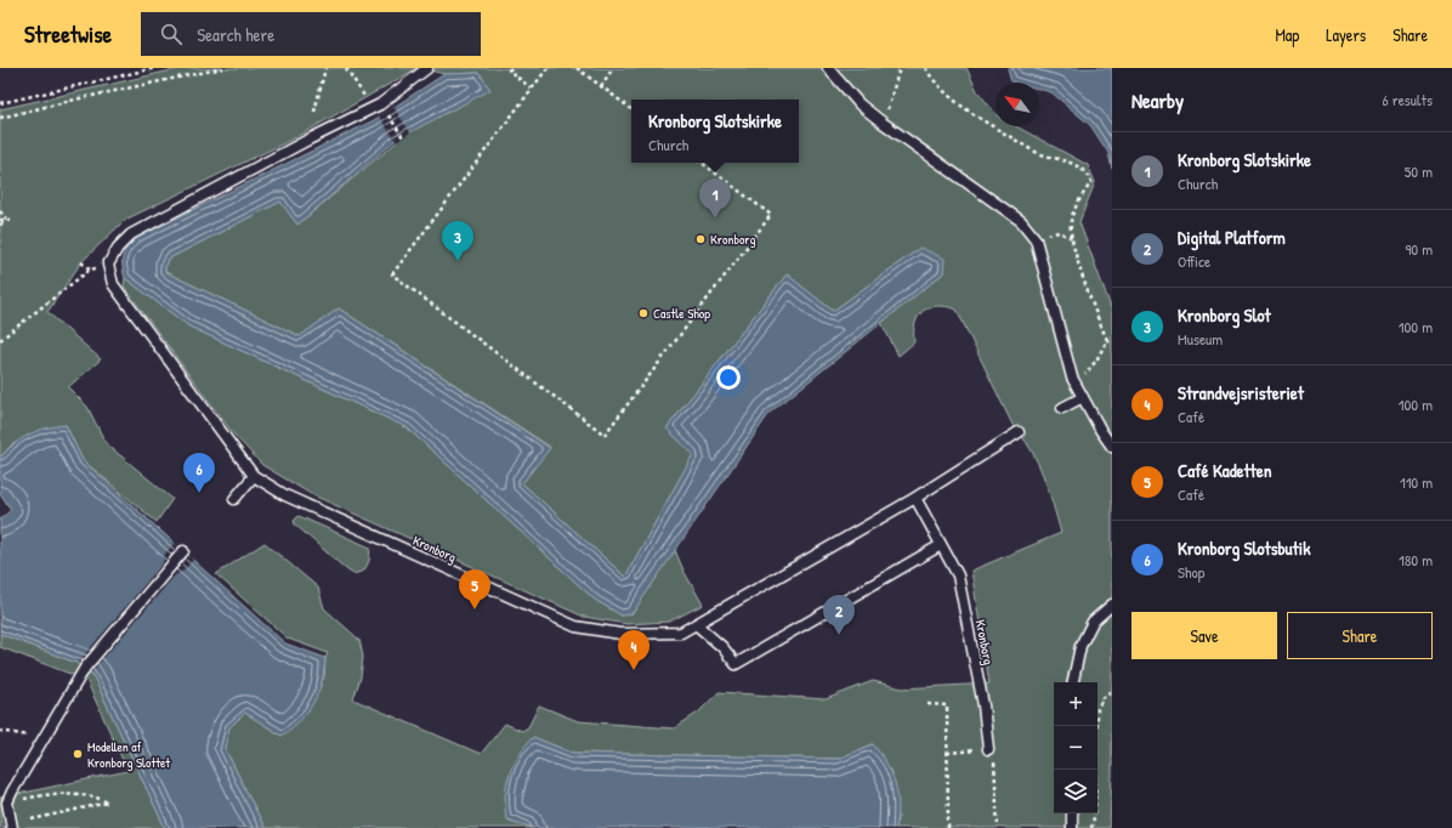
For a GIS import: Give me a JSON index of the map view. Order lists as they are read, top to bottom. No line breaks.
{"streets":{"lane":["Kronborg"]},"places":["Kronborg","Castle Shop","Modellen af Kronborg Slottet"],"north":"top left","page":{"header":"Streetwise","search":"Search here","nav":["Map","Layers","Share"],"heading":["Nearby","6 results"],"popup":["Kronborg Slotskirke","Church"],"list":[{"mark":"1","name":"Kronborg Slotskirke","note":"Church","value":"50 m"},{"mark":"2","name":"Digital Platform","note":"Office","value":"90 m"},{"mark":"3","name":"Kronborg Slot","note":"Museum","value":"100 m"},{"mark":"4","name":"Strandvejsristeriet","note":"Café","value":"100 m"},{"mark":"5","name":"Café Kadetten","note":"Café","value":"110 m"},{"mark":"6","name":"Kronborg Slotsbutik","note":"Shop","value":"180 m"}],"pins":["1","3","6","5","2","4"],"buttons":["Save","Share"],"map_buttons":["+","−"]}}
